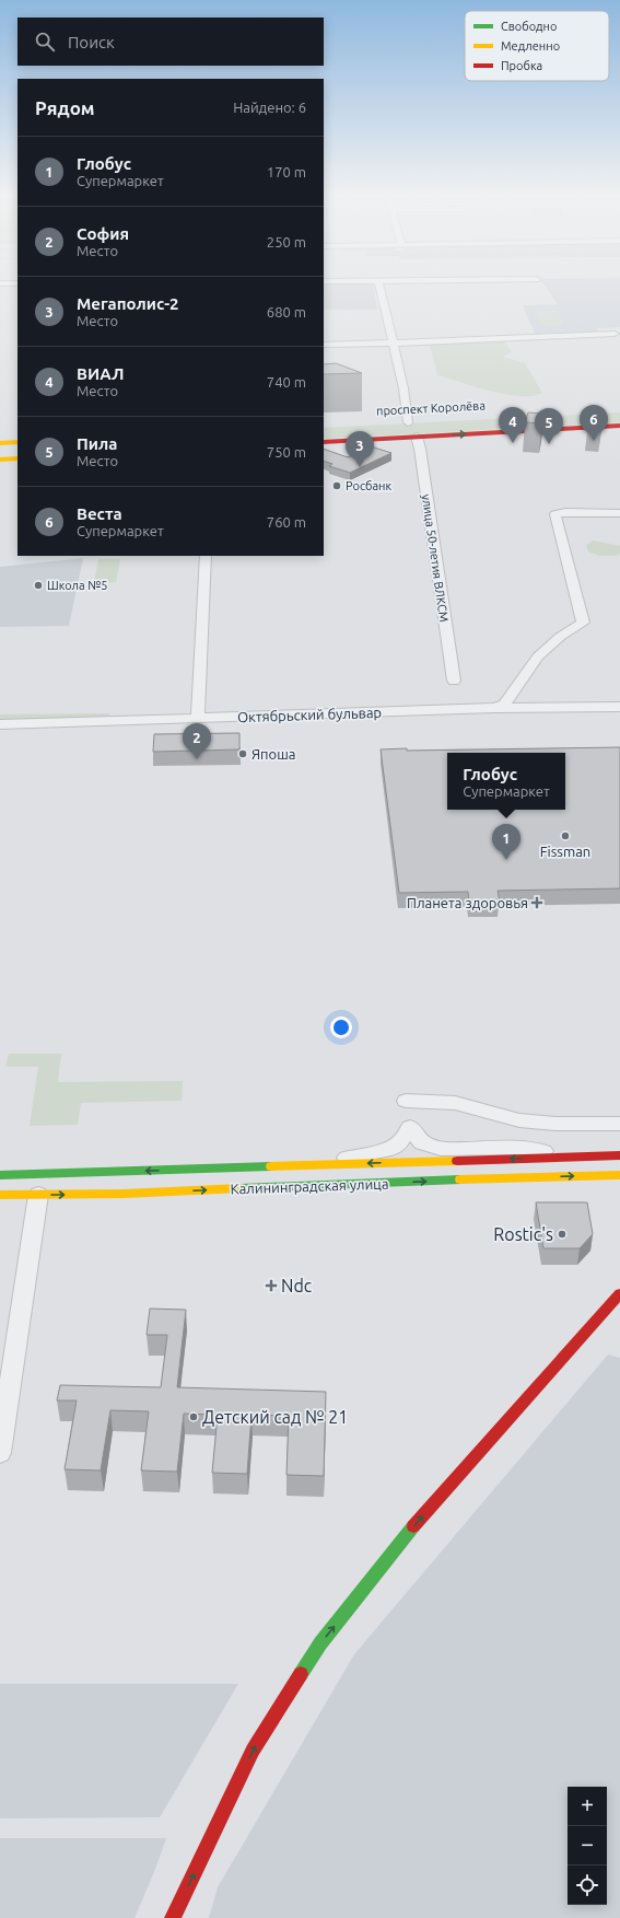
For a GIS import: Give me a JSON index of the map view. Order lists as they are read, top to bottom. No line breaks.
{"streets":{"main road":["проспект Королёва","Калининградская улица"],"street":["улица 50-летия ВЛКСМ","Октябрьский бульвар"]},"crossings":[["проспект Королёва","улица 50-летия ВЛКСМ"]],"one_way":["проспект Королёва"],"places":{"other":["Росбанк","Школа №5","Япоша","Fissman","Rostic's","Детский сад № 21"],"health":["Планета здоровья","Ndc"]},"legend":["Свободно","Медленно","Пробка"],"page":{"search":"Поиск","heading":["Рядом","Найдено: 6"],"list":[{"mark":"1","name":"Глобус","note":"Супермаркет","value":"170 m"},{"mark":"2","name":"София","note":"Место","value":"250 m"},{"mark":"3","name":"Мегаполис-2","note":"Место","value":"680 m"},{"mark":"4","name":"ВИАЛ","note":"Место","value":"740 m"},{"mark":"5","name":"Пила","note":"Место","value":"750 m"},{"mark":"6","name":"Веста","note":"Супермаркет","value":"760 m"}],"pins":["6","4","5","3","2","1"],"popup":["Глобус","Супермаркет"],"map_buttons":["+","−"]}}
